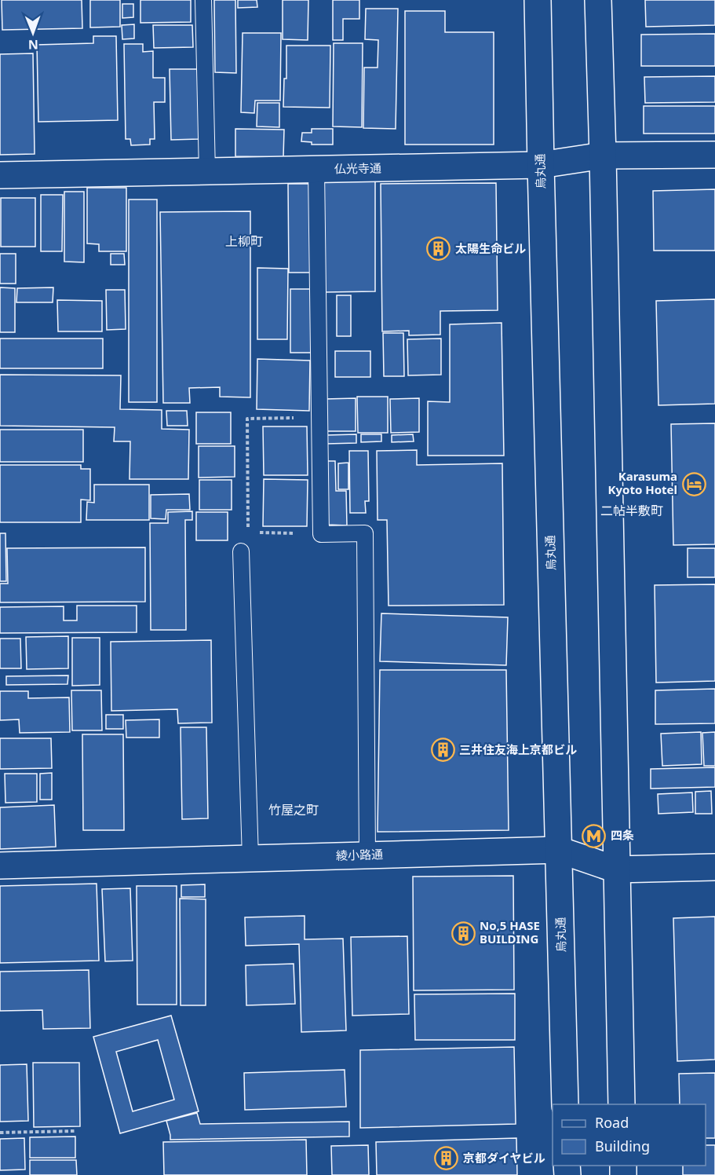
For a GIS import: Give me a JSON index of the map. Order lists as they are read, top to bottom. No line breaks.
{"streets":{"main road":["仏光寺通","烏丸通","綾小路通"]},"crossings":[["仏光寺通","烏丸通"],["烏丸通","綾小路通"]],"districts":["上柳町","二帖半敷町","竹屋之町"],"places":{"building":["太陽生命ビル","三井住友海上京都ビル","No,5 HASE BUILDING","京都ダイヤビル"],"hotel":["Karasuma Kyoto Hotel"],"metro station":["四条"]},"legend":["Road","Building"],"north":"bottom"}
